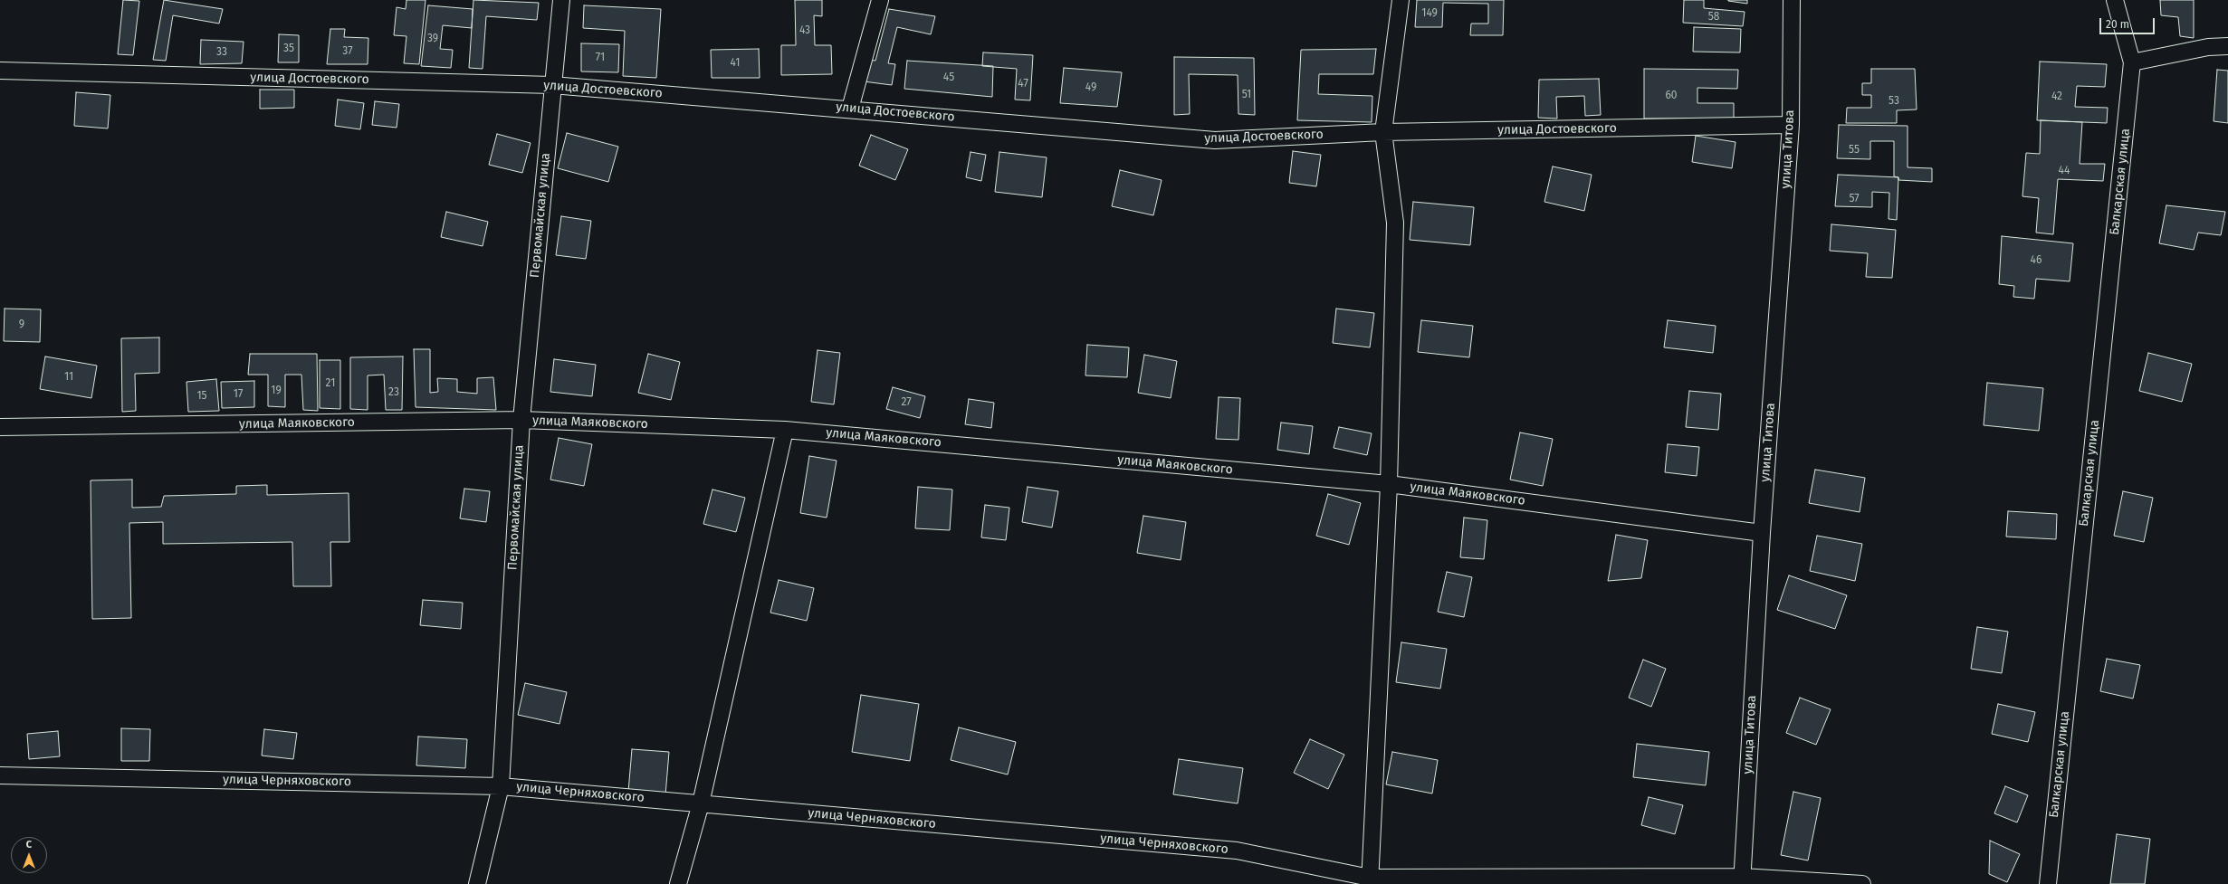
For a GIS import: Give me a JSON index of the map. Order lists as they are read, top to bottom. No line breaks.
{"streets":{"street":["улица Достоевского","улица Титова","Балкарская улица","Первомайская улица","улица Маяковского","улица Черняховского"]},"crossings":[["улица Достоевского","улица Титова"],["улица Достоевского","Первомайская улица"],["улица Титова","улица Маяковского"],["улица Титова","улица Черняховского"],["Первомайская улица","улица Маяковского"],["Первомайская улица","улица Черняховского"]],"house_numbers":["149","58","43","39","35","37","33","71","41","45","47","49","51","60","42","53","55","44","57","46","9","11","21","19","23","17","15","27"],"scale_bar":"20 m","north":"top"}
